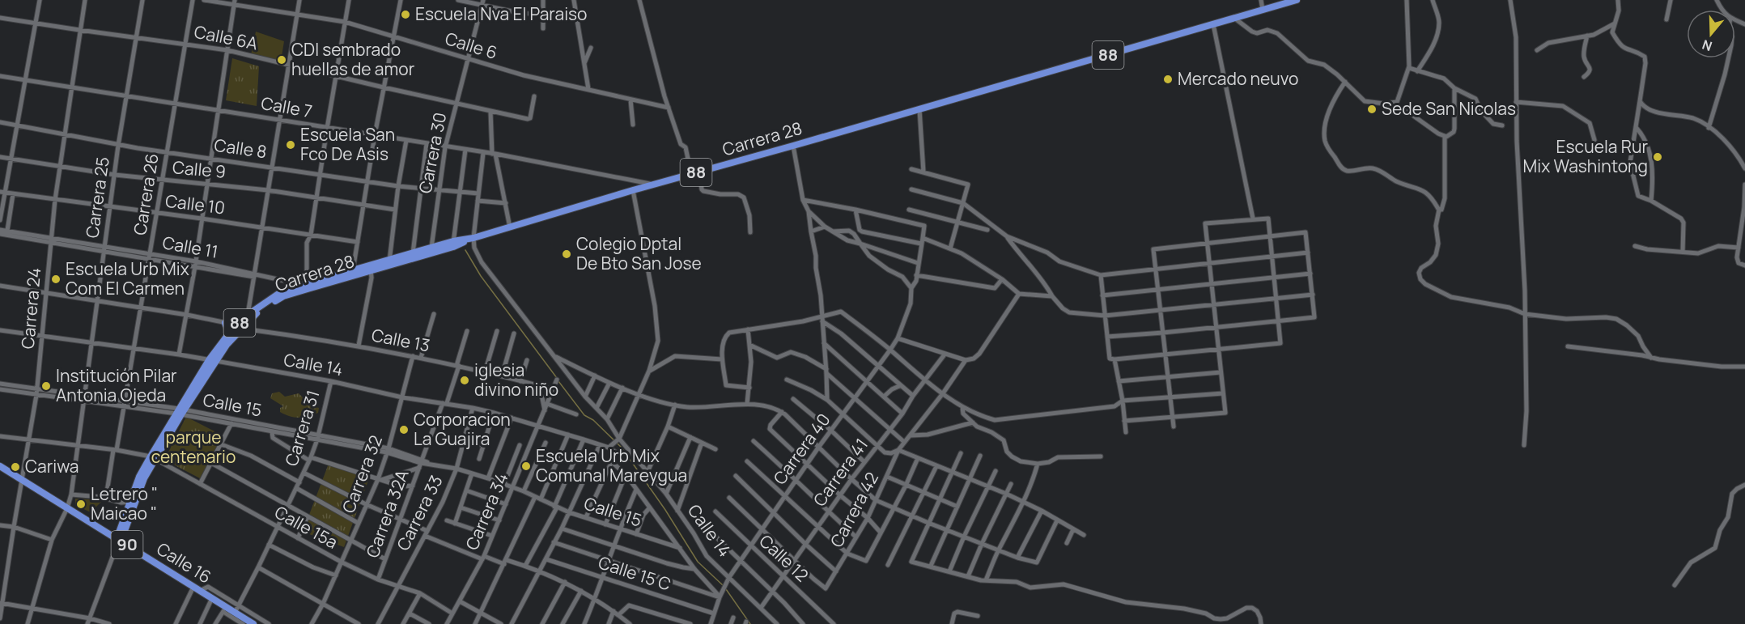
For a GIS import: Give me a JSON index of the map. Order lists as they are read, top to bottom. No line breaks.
{"streets":{"highway":["88","Carrera 28","90","Calle 16"],"street":["Calle 6A","Calle 6","Calle 7","Calle 8","Carrera 30","Calle 9","Carrera 26","Carrera 25","Calle 10","Calle 11","Carrera 24","Calle 13","Calle 14","Calle 15","Carrera 31","Carrera 40","Carrera 41","Carrera 32","Carrera 42","Carrera 34","Carrera 33","Carrera 32A","Calle 15a","Calle 12","Calle 15 C"]},"crossings":[["Calle 6A","Carrera 28"],["Calle 6A","Carrera 30"],["Calle 6A","Carrera 26"],["Calle 6A","Carrera 25"],["Calle 6A","Carrera 24"],["Calle 6","Carrera 28"],["Calle 6","Carrera 30"],["88","Carrera 28"],["Calle 7","Carrera 28"],["Calle 7","Carrera 30"],["Calle 7","Carrera 26"],["Calle 7","Carrera 25"],["Calle 7","Carrera 24"],["Carrera 28","Calle 8"],["Carrera 28","Carrera 30"],["Carrera 28","Calle 9"],["Carrera 28","Calle 10"],["Carrera 28","Calle 11"],["Carrera 28","Calle 13"],["Carrera 28","Calle 14"],["Carrera 28","Calle 15"],["Carrera 28","Calle 15a"],["Carrera 28","Calle 16"],["Calle 8","Carrera 30"],["Calle 8","Carrera 26"],["Calle 8","Carrera 25"],["Calle 8","Carrera 24"],["Calle 9","Carrera 26"],["Calle 9","Carrera 25"],["Calle 9","Carrera 24"],["Carrera 26","Calle 10"],["Carrera 26","Calle 11"],["Carrera 26","Calle 13"],["Carrera 26","Calle 14"],["Carrera 26","Calle 15"],["Carrera 25","Calle 10"],["Carrera 25","Calle 11"],["Carrera 25","Calle 13"],["Carrera 25","Calle 14"],["Carrera 25","Calle 15"],["Carrera 25","Calle 16"],["Calle 10","Carrera 24"],["Calle 11","Carrera 24"],["Carrera 24","Calle 13"],["Carrera 24","Calle 14"],["Carrera 24","Calle 15"],["Carrera 24","Calle 16"],["Calle 13","Carrera 32"],["Calle 13","Carrera 34"],["Calle 13","Carrera 32A"],["Calle 14","Carrera 31"],["Calle 14","Carrera 40"],["Calle 14","Carrera 41"],["Calle 14","Carrera 32"],["Calle 14","Carrera 34"],["Calle 14","Carrera 33"],["Calle 14","Carrera 32A"],["Calle 15","Carrera 31"],["Calle 15","Carrera 32"],["Calle 15","Carrera 34"],["Calle 15","Carrera 33"],["Calle 15","Carrera 32A"],["Carrera 31","Calle 15a"],["Carrera 31","Calle 16"],["Carrera 40","Calle 12"],["Carrera 40","Calle 15 C"],["Carrera 41","Carrera 42"],["Carrera 41","Calle 12"],["Carrera 32","Calle 15a"],["Carrera 34","Calle 15a"],["Carrera 33","Calle 15a"],["Carrera 32A","Calle 15a"]],"parks":["parque centenario"],"places":["Escuela Nva El Paraiso","CDI sembrado huellas de amor","Mercado neuvo","Sede San Nicolas","Escuela San Fco De Asis","Escuela Rur Mix Washintong","Colegio Dptal De Bto San Jose","Escuela Urb Mix Com El Carmen","iglesia divino niño","Institución Pilar Antonia Ojeda","Corporacion La Guajira","Escuela Urb Mix Comunal Mareygua","Cariwa","Letrero \" Maicao \""],"north":"bottom"}
